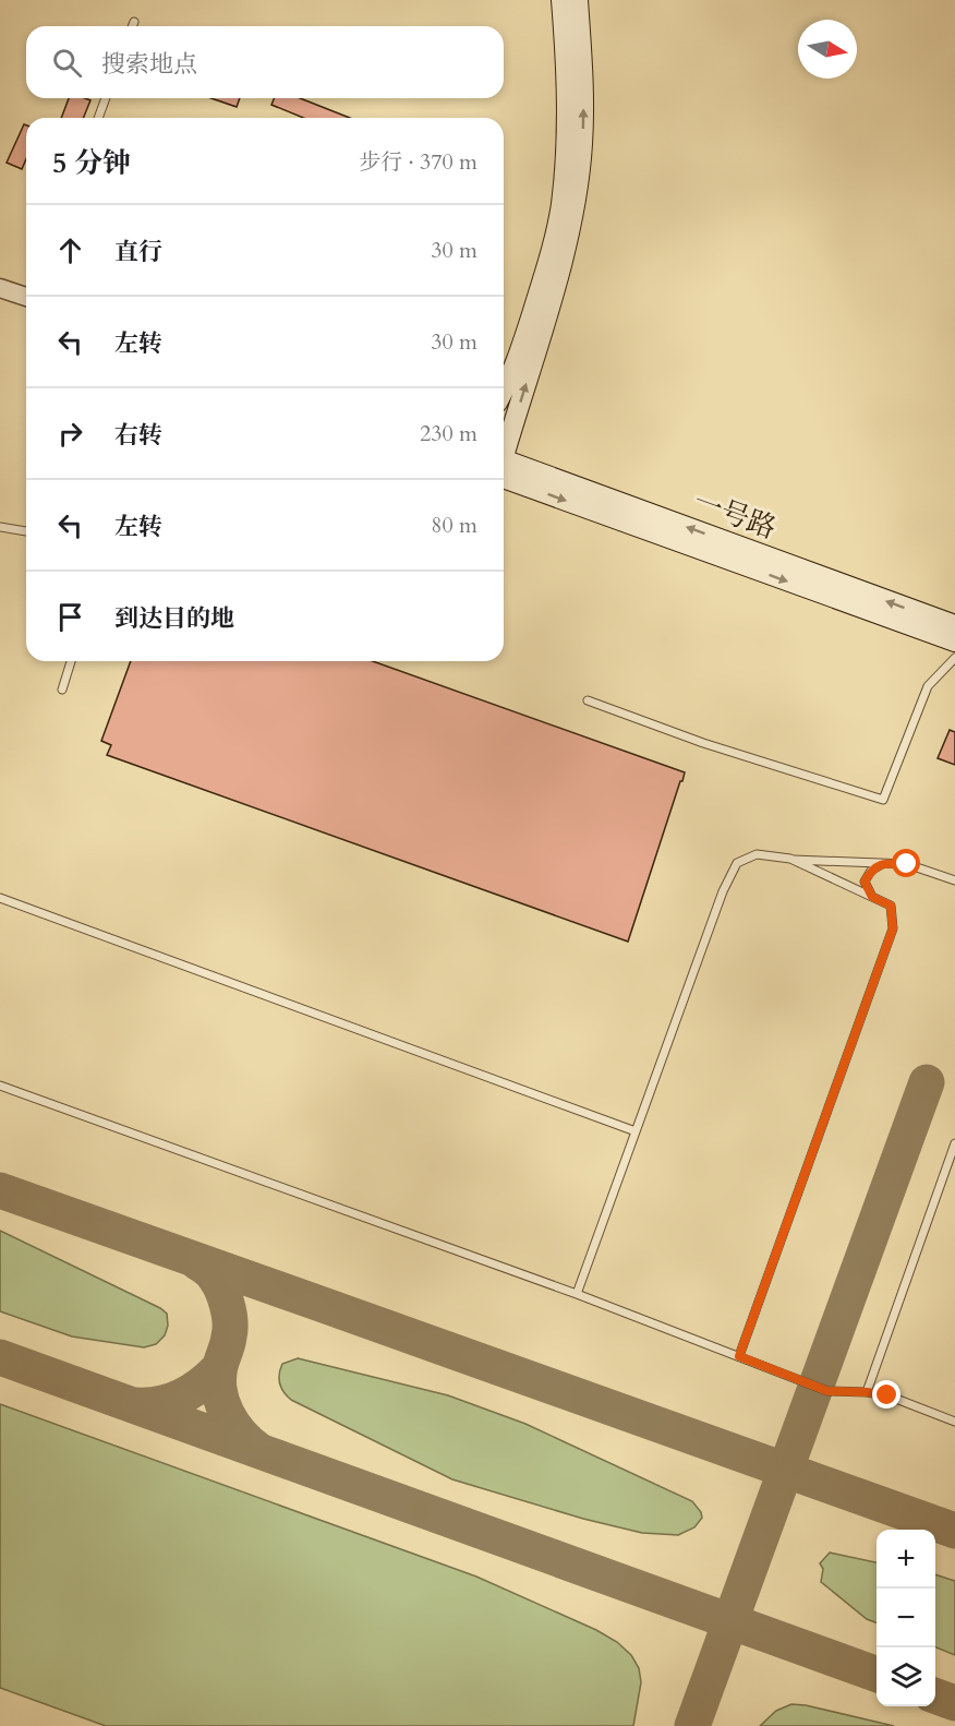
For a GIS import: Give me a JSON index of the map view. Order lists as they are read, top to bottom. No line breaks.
{"streets":{"main road":["一号路"]},"north":"right","page":{"search":"搜索地点","heading":["5 分钟","步行 · 370 m"],"list":[["直行","30 m"],["左转","30 m"],["右转","230 m"],["左转","80 m"],"到达目的地"],"map_buttons":["+","−"]}}
